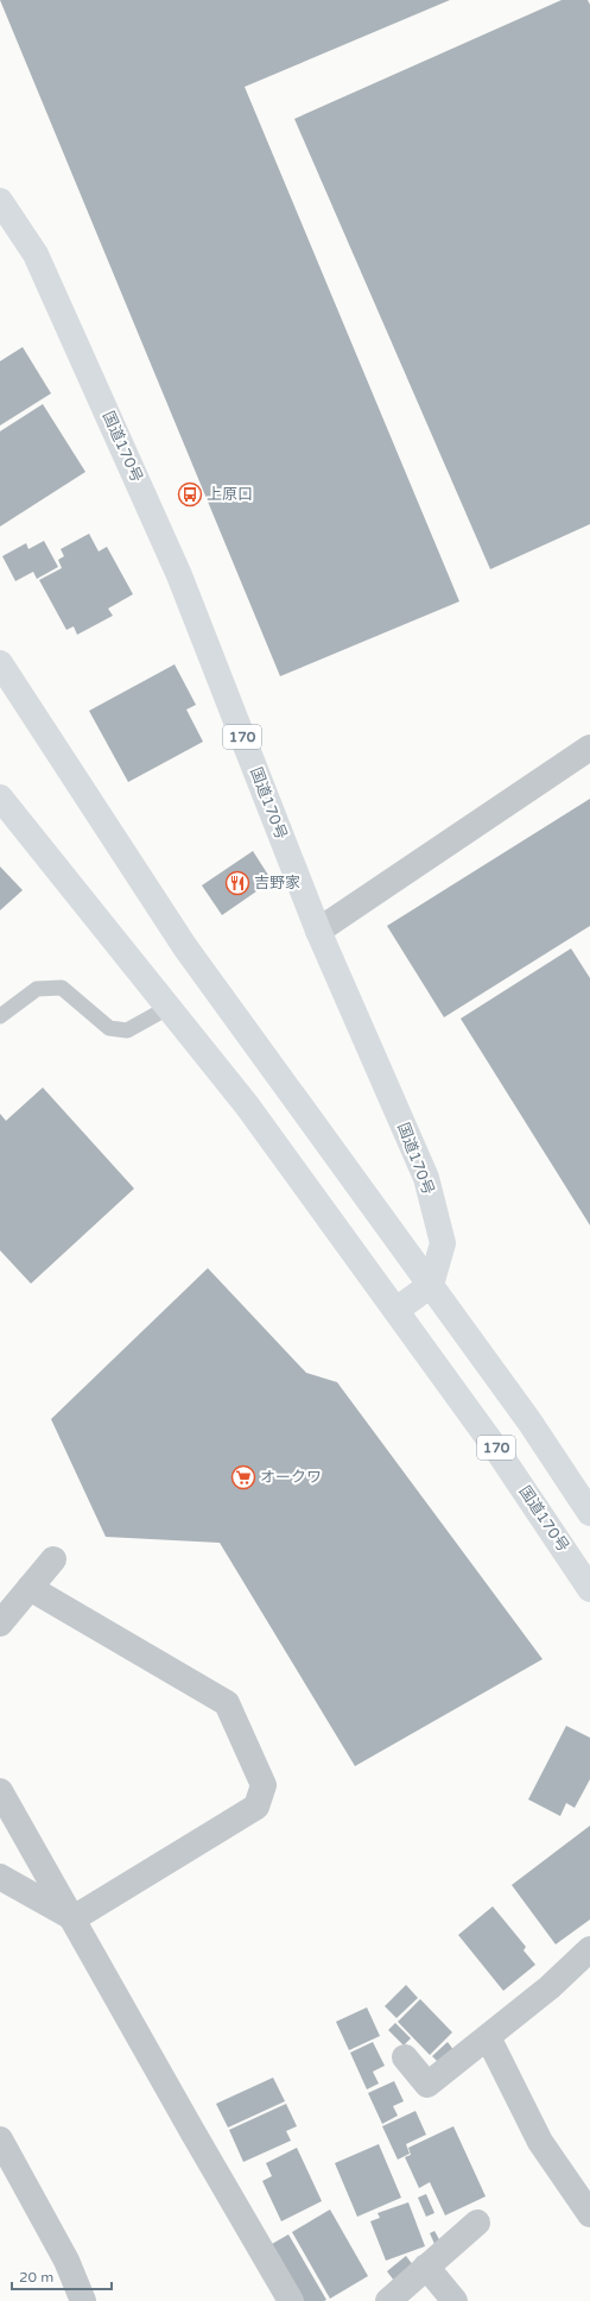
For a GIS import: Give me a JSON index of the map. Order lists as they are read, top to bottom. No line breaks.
{"streets":{"highway":["国道170号","170"]},"crossings":[["国道170号","170"]],"places":{"bus stop":["上原口"],"restaurant":["吉野家"],"supermarket":["オークワ"]},"scale_bar":"20 m"}
